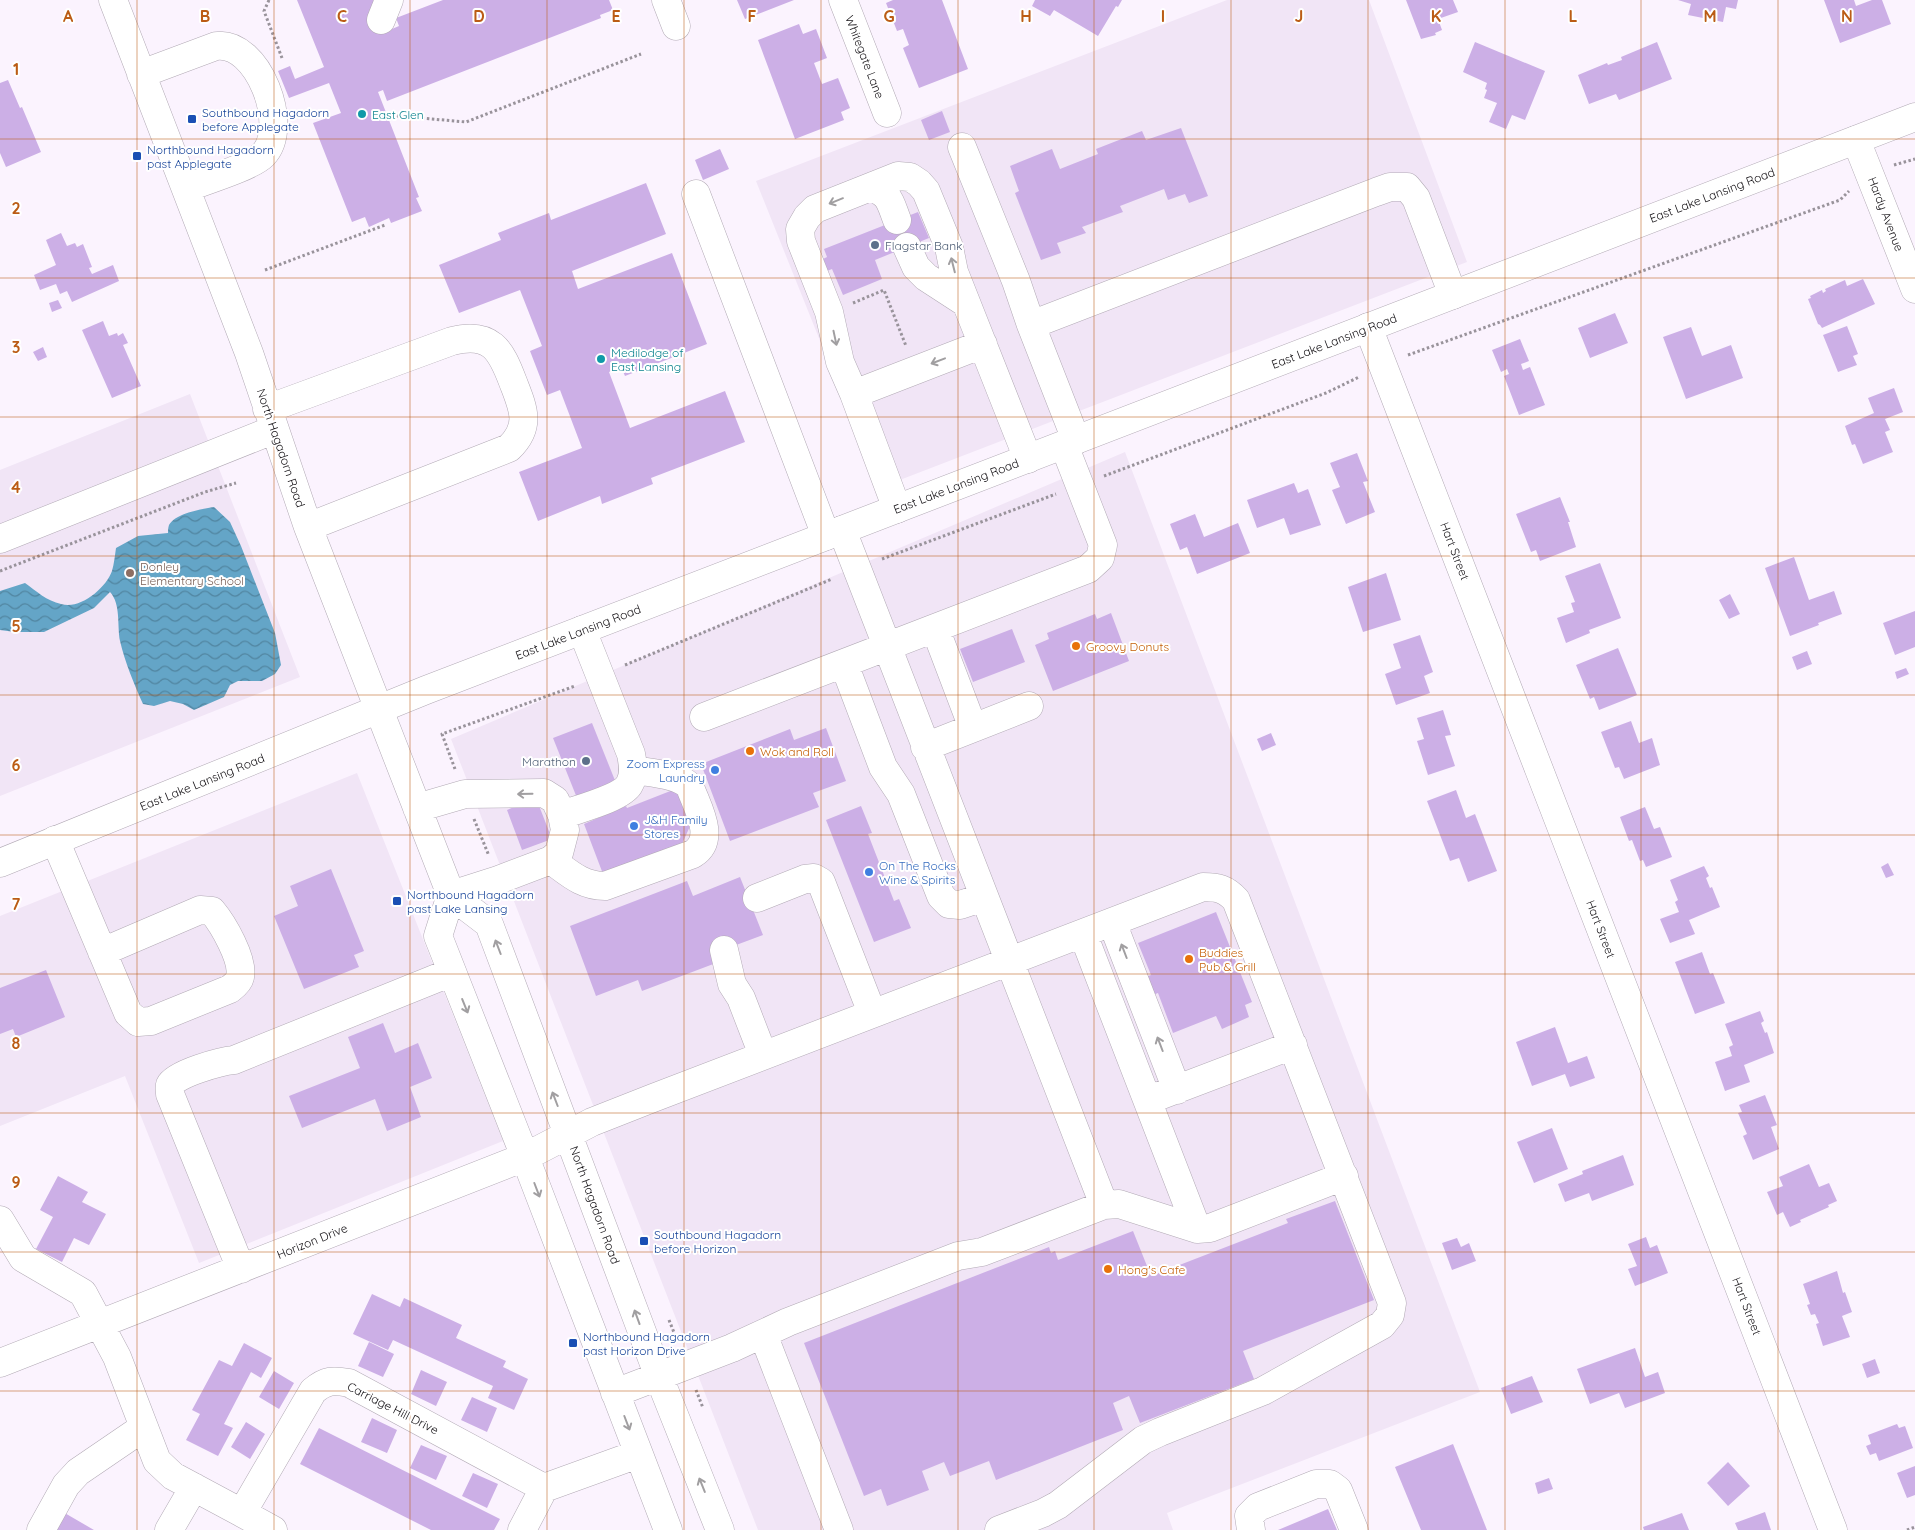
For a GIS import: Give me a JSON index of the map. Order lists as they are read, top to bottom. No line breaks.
{"streets":{"street":["Whitegate Lane","East Lake Lansing Road","Hardy Avenue","North Hagadorn Road","Hart Street","Horizon Drive","Carriage Hill Drive"]},"crossings":[["East Lake Lansing Road","Hardy Avenue"],["East Lake Lansing Road","North Hagadorn Road"],["East Lake Lansing Road","Hart Street"],["North Hagadorn Road","Horizon Drive"]],"places":{"other":["East Glen","Flagstar Bank","Medilodge of East Lansing","Donley Elementary School","Groovy Donuts","Wok and Roll","Marathon","Zoom Express Laundry","J&H Family Stores","On The Rocks Wine & Spirits","Buddies Pub & Grill","Hong's Cafe"],"transit":["Southbound Hagadorn before Applegate","Northbound Hagadorn past Applegate","Northbound Hagadorn past Lake Lansing","Southbound Hagadorn before Horizon","Northbound Hagadorn past Horizon Drive"]},"grid":{"columns":["A","B","C","D","E","F","G","H","I","J","K","L","M","N"],"rows":["1","2","3","4","5","6","7","8","9"]}}
